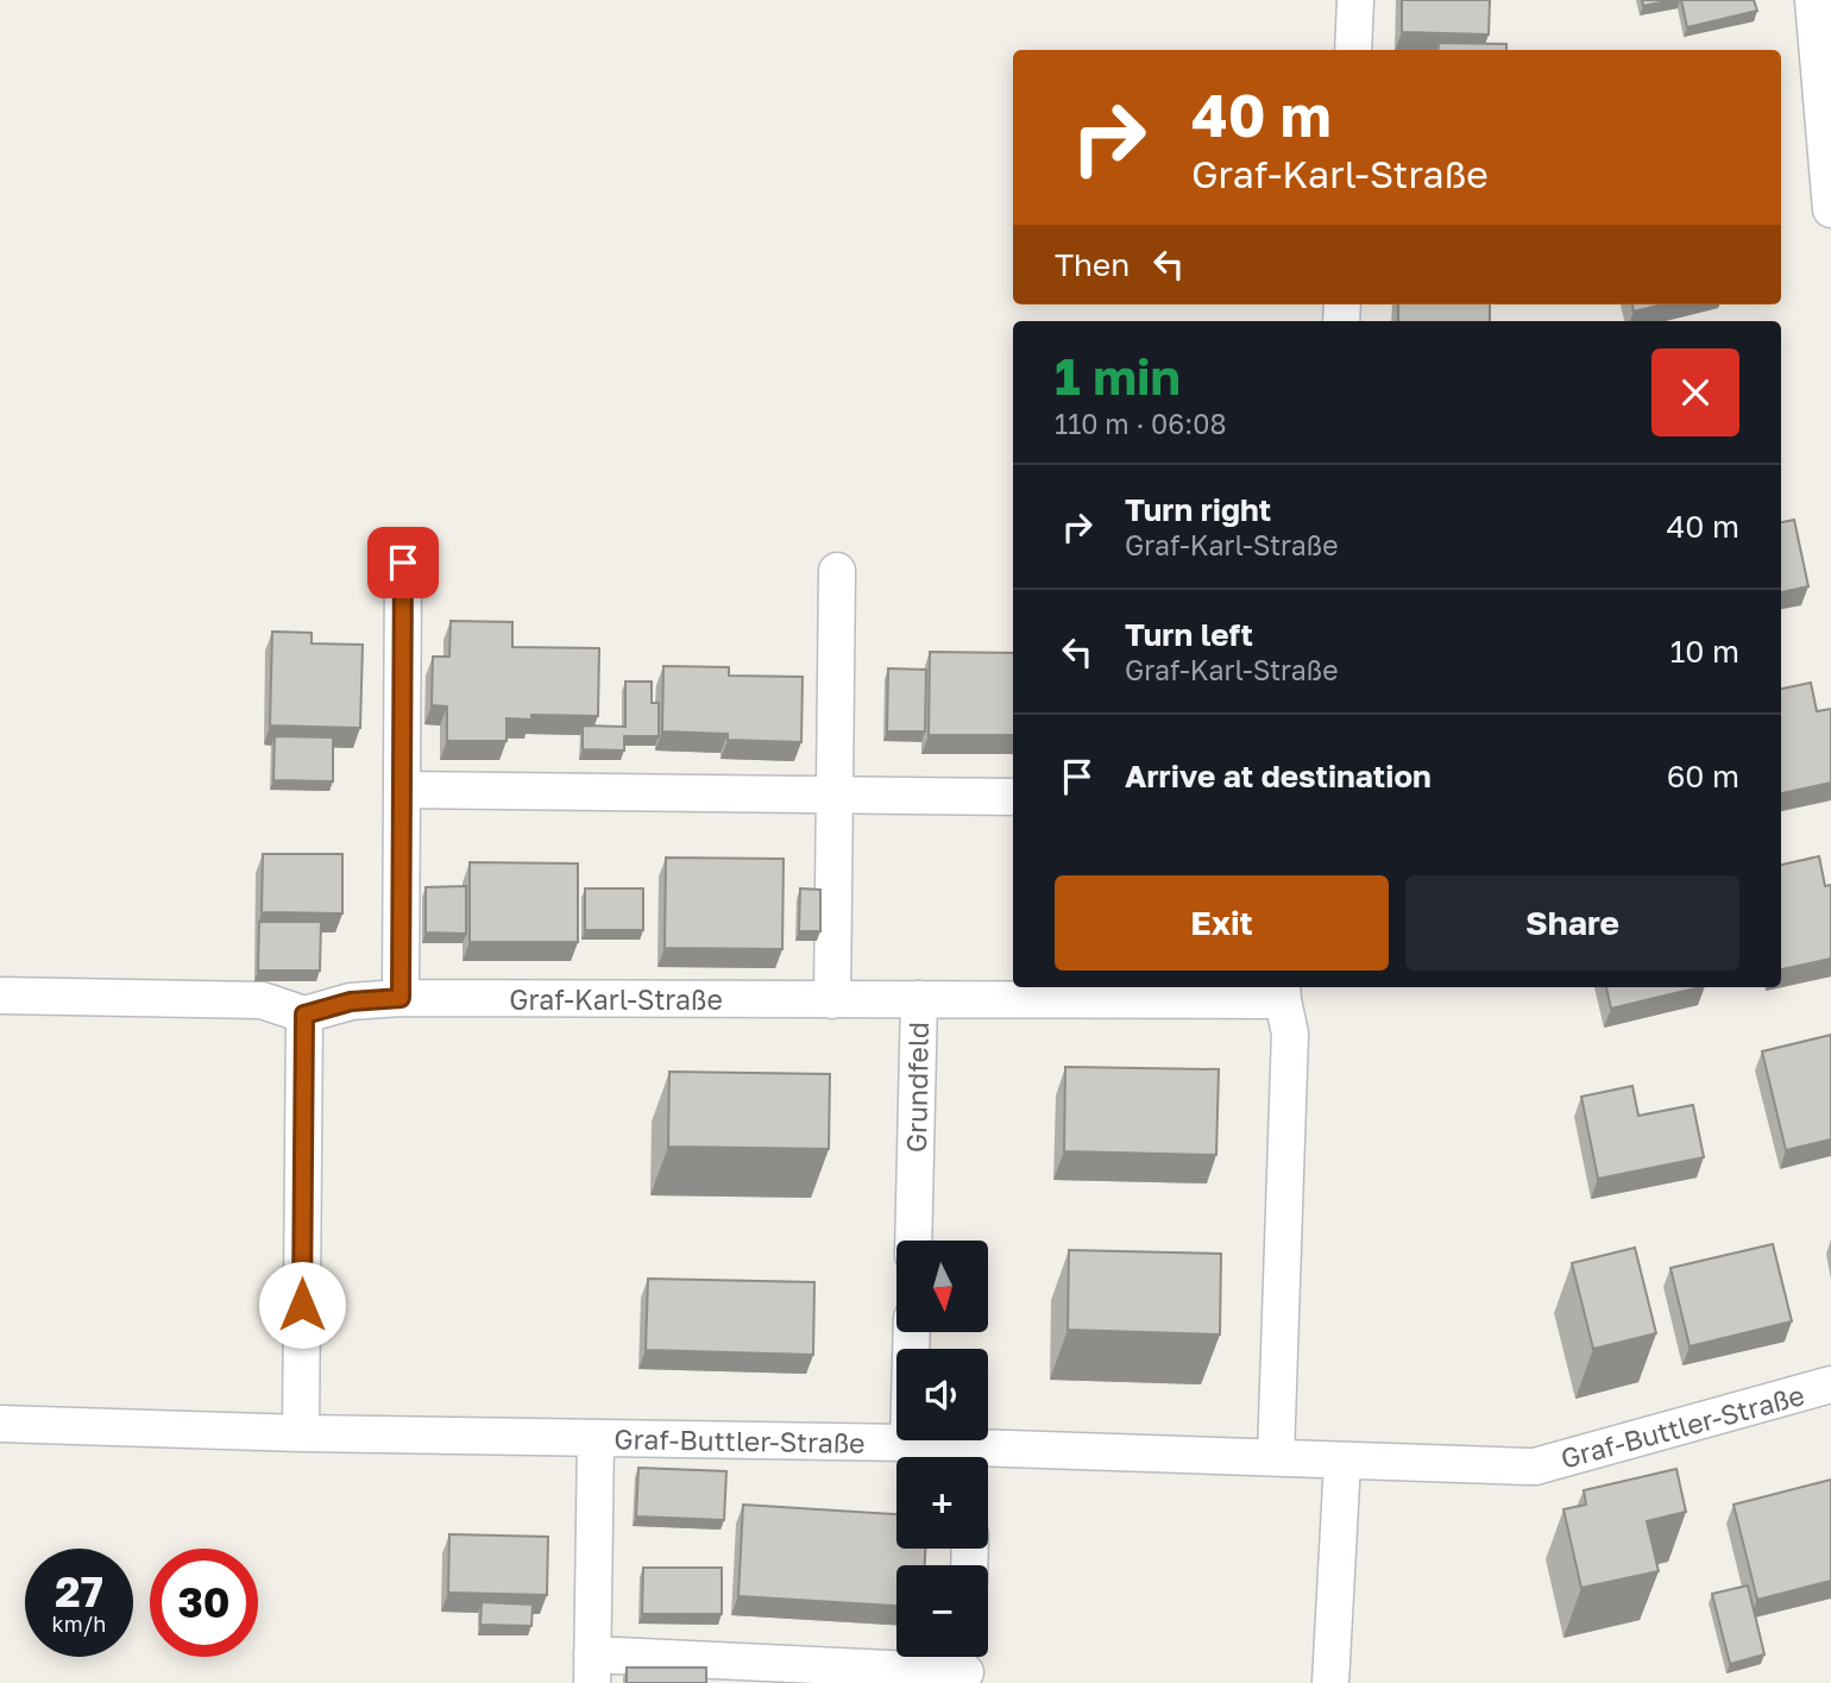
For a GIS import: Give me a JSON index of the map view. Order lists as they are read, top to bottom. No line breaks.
{"streets":{"street":["Graf-Karl-Straße","Grundfeld","Graf-Buttler-Straße"]},"crossings":[["Graf-Karl-Straße","Grundfeld"]],"north":"bottom","page":{"turn":["40 m","Graf-Karl-Straße"],"then":"Then","heading":["1 min","110 m · 06:08"],"list":[{"name":"Turn right","note":"Graf-Karl-Straße","value":"40 m"},{"name":"Turn left","note":"Graf-Karl-Straße","value":"10 m"},{"name":"Arrive at destination","value":"60 m"}],"buttons":["Exit","Share"],"map_buttons":["+","−"],"speed":"27 km/h","limit":"30"}}
